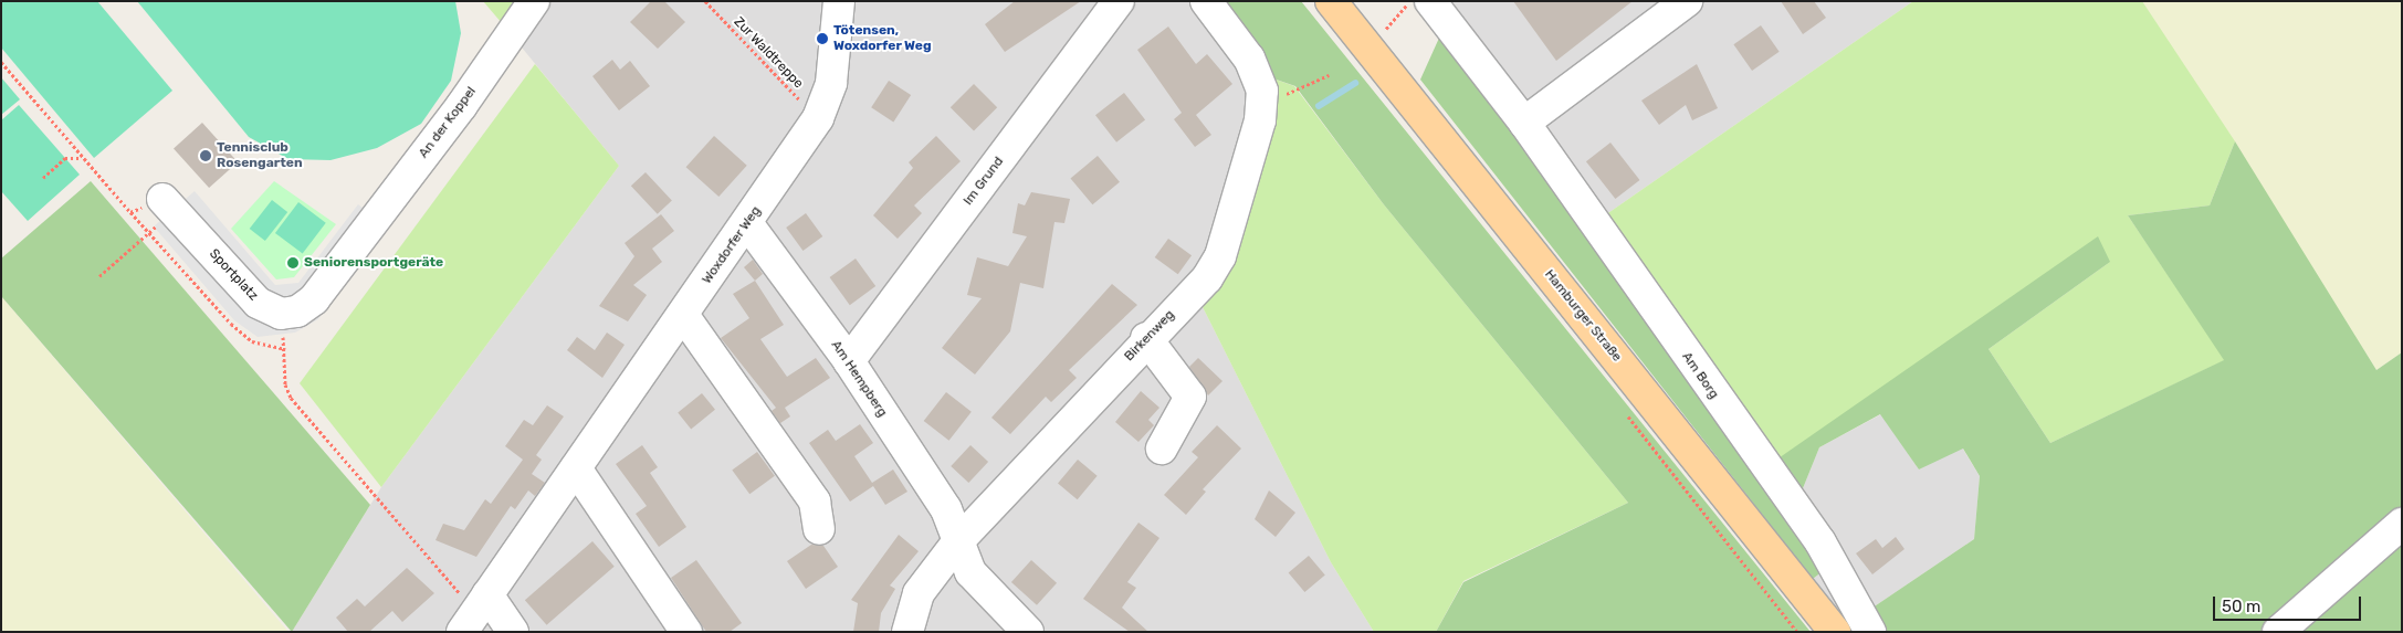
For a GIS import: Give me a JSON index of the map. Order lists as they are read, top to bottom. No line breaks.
{"streets":{"main road":["Hamburger Straße"],"street":["An der Koppel","Im Grund","Woxdorfer Weg","Sportplatz","Birkenweg","Am Borg","Am Hempberg"],"path":["Zur Waldtreppe"]},"crossings":[["Zur Waldtreppe","Woxdorfer Weg"],["An der Koppel","Sportplatz"],["Im Grund","Am Hempberg"],["Woxdorfer Weg","Am Hempberg"],["Birkenweg","Am Hempberg"]],"places":["Tötensen, Woxdorfer Weg","Tennisclub Rosengarten","Seniorensportgeräte"],"scale_bar":"50 m"}
